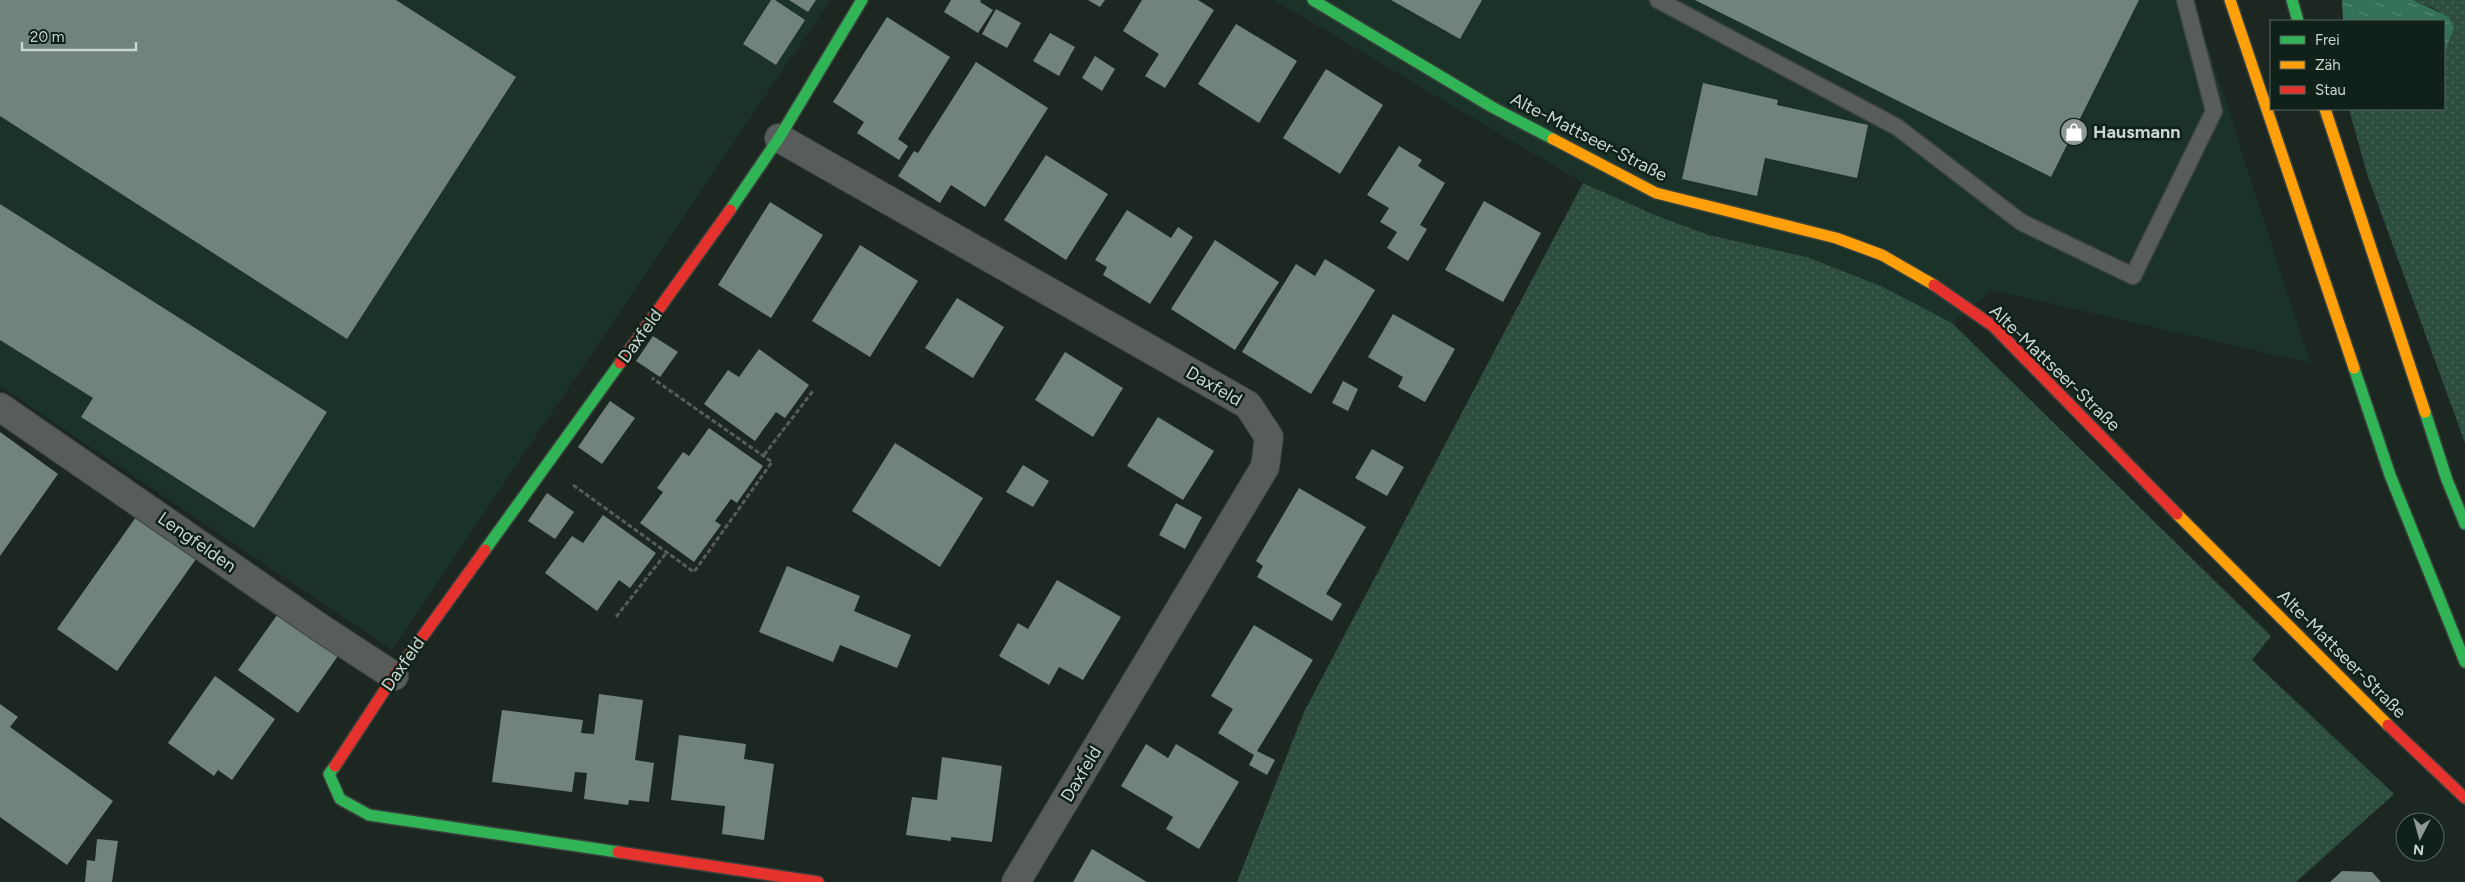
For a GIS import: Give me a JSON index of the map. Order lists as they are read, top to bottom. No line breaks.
{"streets":{"street":["Alte-Mattseer-Straße","Daxfeld","Lengfelden"]},"crossings":[["Daxfeld","Lengfelden"]],"places":{"shop":["Hausmann"]},"legend":["Frei","Zäh","Stau"],"scale_bar":"20 m","north":"bottom"}
